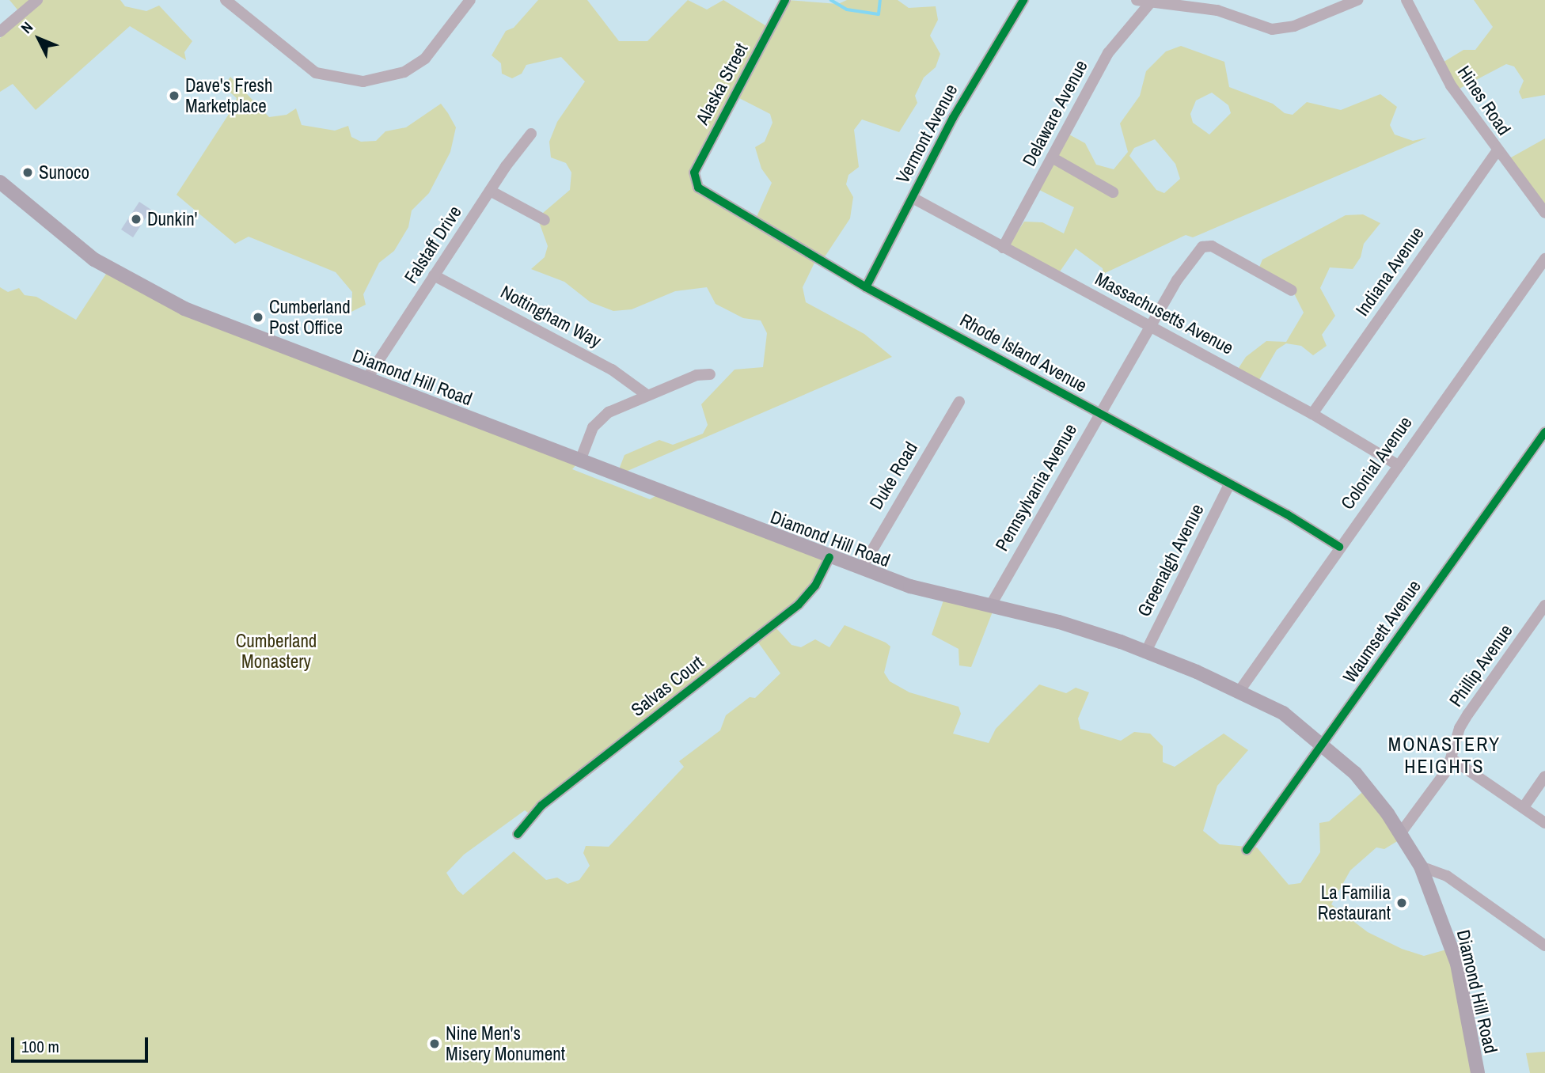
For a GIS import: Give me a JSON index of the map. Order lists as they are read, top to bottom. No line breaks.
{"streets":{"main road":["Diamond Hill Road"],"street":["Alaska Street","Hines Road","Delaware Avenue","Vermont Avenue","Falstaff Drive","Indiana Avenue","Massachusetts Avenue","Nottingham Way","Rhode Island Avenue","Colonial Avenue","Duke Road","Pennsylvania Avenue","Greenalgh Avenue","Waumsett Avenue","Phillip Avenue","Salvas Court"]},"crossings":[["Alaska Street","Rhode Island Avenue"],["Hines Road","Indiana Avenue"],["Delaware Avenue","Massachusetts Avenue"],["Vermont Avenue","Massachusetts Avenue"],["Vermont Avenue","Rhode Island Avenue"],["Falstaff Drive","Nottingham Way"],["Falstaff Drive","Diamond Hill Road"],["Indiana Avenue","Massachusetts Avenue"],["Massachusetts Avenue","Colonial Avenue"],["Massachusetts Avenue","Pennsylvania Avenue"],["Rhode Island Avenue","Colonial Avenue"],["Rhode Island Avenue","Pennsylvania Avenue"],["Rhode Island Avenue","Greenalgh Avenue"],["Diamond Hill Road","Colonial Avenue"],["Diamond Hill Road","Duke Road"],["Diamond Hill Road","Pennsylvania Avenue"],["Diamond Hill Road","Greenalgh Avenue"],["Diamond Hill Road","Waumsett Avenue"],["Diamond Hill Road","Phillip Avenue"],["Diamond Hill Road","Salvas Court"]],"districts":["MONASTERY HEIGHTS"],"parks":["Cumberland Monastery"],"places":["Dave's Fresh Marketplace","Sunoco","Dunkin'","Cumberland Post Office","La Familia Restaurant","Nine Men's Misery Monument"],"scale_bar":"100 m","north":"top left"}
